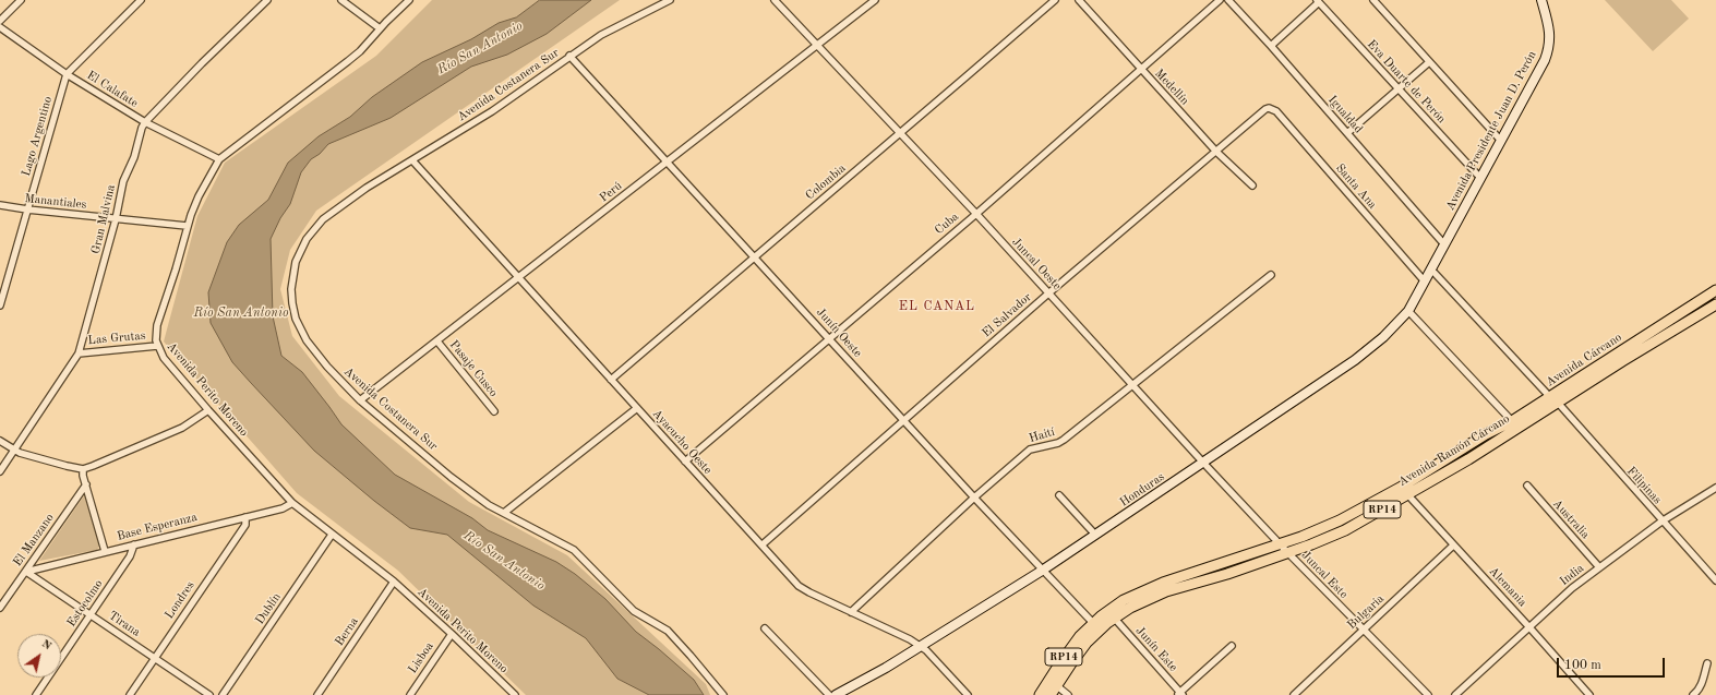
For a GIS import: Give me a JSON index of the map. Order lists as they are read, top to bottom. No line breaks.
{"streets":{"main road":["Avenida Presidente Juan D. Perón","Avenida Cárcano","Avenida Ramón Cárcano","Honduras","RP14"],"street":["Eva Duarte de Perón","Avenida Costanera Sur","Medellín","El Calafate","Igualdad","Lago Argentino","Colombia","Santa Ana","Perú","Manantiales","Gran Malvina","Cuba","Juncal Oeste","El Salvador","Junín Oeste","Las Grutas","Pasaje Cusco","Avenida Perito Moreno","Haití","Ayacucho Oeste","Filipinas","Australia","Base Esperanza","El Manzano","Juncal Este","India","Alemania","Londres","Estocolmo","Dublín","Bulgaria","Tirana","Berna","Junín Este","Lisboa"]},"crossings":[["Eva Duarte de Perón","Avenida Presidente Juan D. Perón"],["Avenida Costanera Sur","Perú"],["Avenida Costanera Sur","Junín Oeste"],["Avenida Costanera Sur","Ayacucho Oeste"],["Medellín","Cuba"],["Medellín","El Salvador"],["El Calafate","Lago Argentino"],["El Calafate","Gran Malvina"],["El Calafate","Avenida Perito Moreno"],["Igualdad","Avenida Presidente Juan D. Perón"],["Avenida Presidente Juan D. Perón","Honduras"],["Lago Argentino","Manantiales"],["Colombia","Juncal Oeste"],["Colombia","Junín Oeste"],["Colombia","Ayacucho Oeste"],["Santa Ana","El Salvador"],["Santa Ana","Honduras"],["Perú","Juncal Oeste"],["Perú","Junín Oeste"],["Perú","Pasaje Cusco"],["Perú","Ayacucho Oeste"],["Manantiales","Gran Malvina"],["Manantiales","Avenida Perito Moreno"],["Gran Malvina","Las Grutas"],["Cuba","Juncal Oeste"],["Cuba","Junín Oeste"],["Cuba","Ayacucho Oeste"],["Juncal Oeste","El Salvador"],["Juncal Oeste","Haití"],["Juncal Oeste","Avenida Ramón Cárcano"],["Juncal Oeste","Honduras"],["Juncal Oeste","Juncal Este"],["El Salvador","Junín Oeste"],["El Salvador","Ayacucho Oeste"],["Junín Oeste","Haití"],["Junín Oeste","Avenida Ramón Cárcano"],["Junín Oeste","Honduras"],["Las Grutas","Avenida Perito Moreno"],["Avenida Cárcano","Avenida Ramón Cárcano"],["Avenida Cárcano","Filipinas"],["Avenida Perito Moreno","Base Esperanza"],["Avenida Perito Moreno","Dublín"],["Avenida Perito Moreno","Berna"],["Avenida Perito Moreno","Lisboa"],["Haití","Ayacucho Oeste"],["Ayacucho Oeste","Honduras"],["Avenida Ramón Cárcano","Filipinas"],["Avenida Ramón Cárcano","Juncal Este"],["Avenida Ramón Cárcano","Alemania"],["Avenida Ramón Cárcano","Junín Este"],["Filipinas","India"],["Australia","India"],["Base Esperanza","El Manzano"],["Base Esperanza","Londres"],["Base Esperanza","Estocolmo"],["Base Esperanza","Tirana"],["El Manzano","Tirana"],["Juncal Este","Bulgaria"],["India","Alemania"],["Alemania","Bulgaria"],["Londres","Tirana"],["Estocolmo","Tirana"]],"districts":["EL CANAL"],"water":["Río San Antonio"],"scale_bar":"100 m","north":"top right"}
